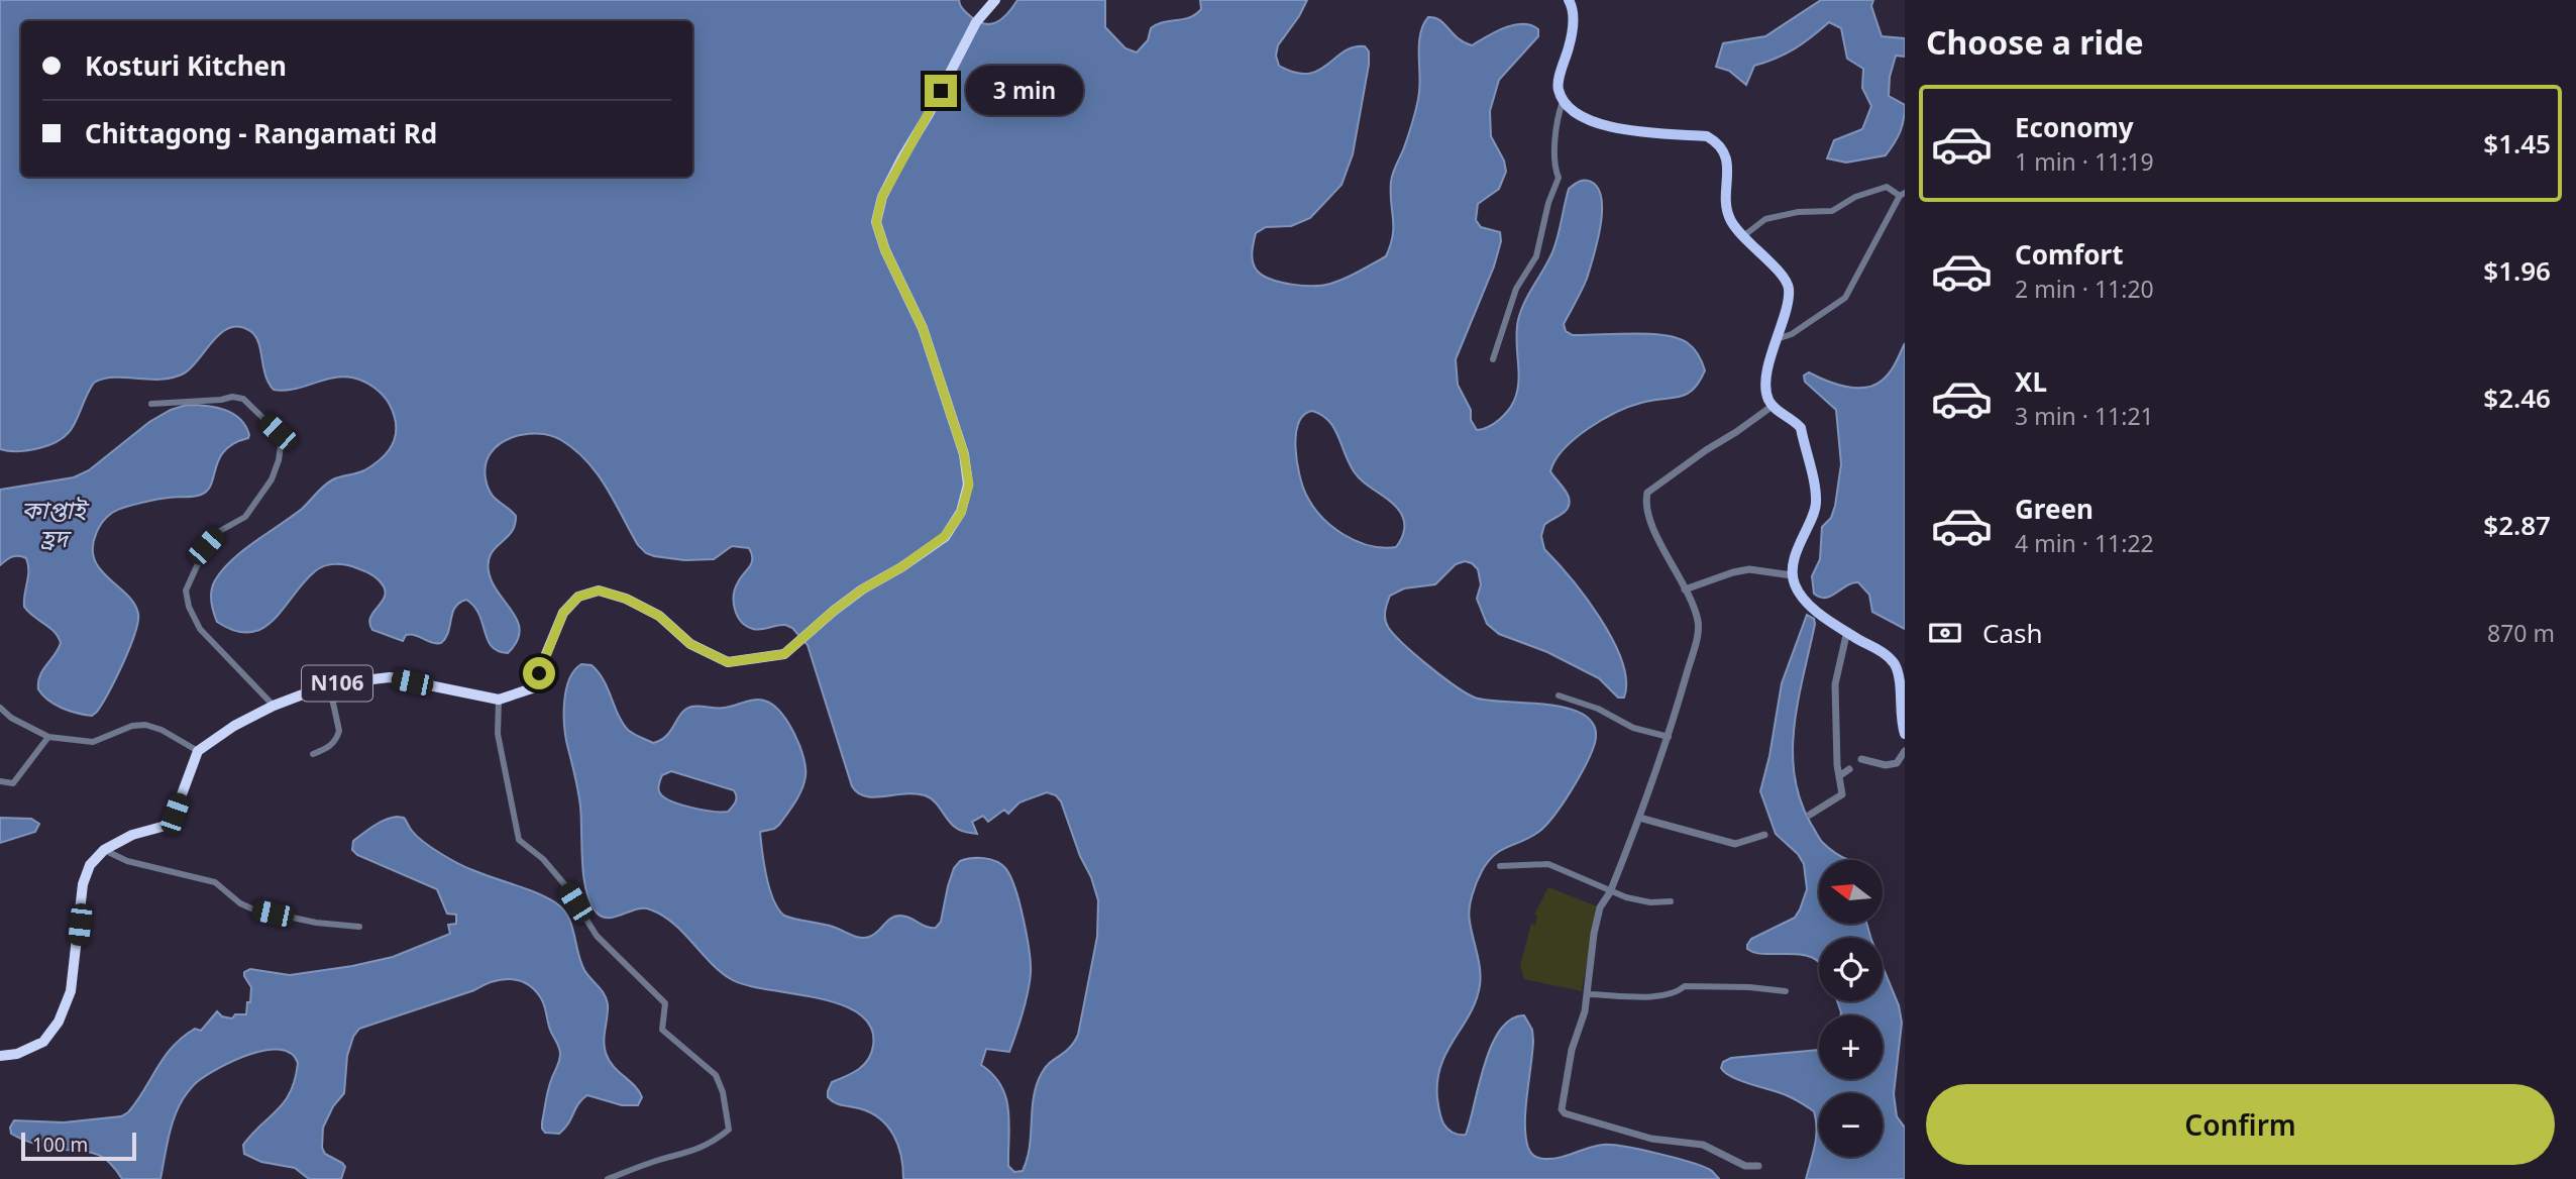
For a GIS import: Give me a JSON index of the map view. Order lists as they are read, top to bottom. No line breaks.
{"streets":{"highway":["N106"]},"water":["কাপ্তাই হ্রদ"],"scale_bar":"100 m","north":"left","page":{"heading":"Choose a ride","banner":["Kosturi Kitchen","Chittagong - Rangamati Rd"],"bubble":"3 min","list":[{"name":"Economy","note":"1 min · 11:19","value":"$1.45"},{"name":"Comfort","note":"2 min · 11:20","value":"$1.96"},{"name":"XL","note":"3 min · 11:21","value":"$2.46"},{"name":"Green","note":"4 min · 11:22","value":"$2.87"}],"pay":["Cash","870 m"],"map_buttons":["+","−"],"buttons":"Confirm","scale":"100 m"}}
